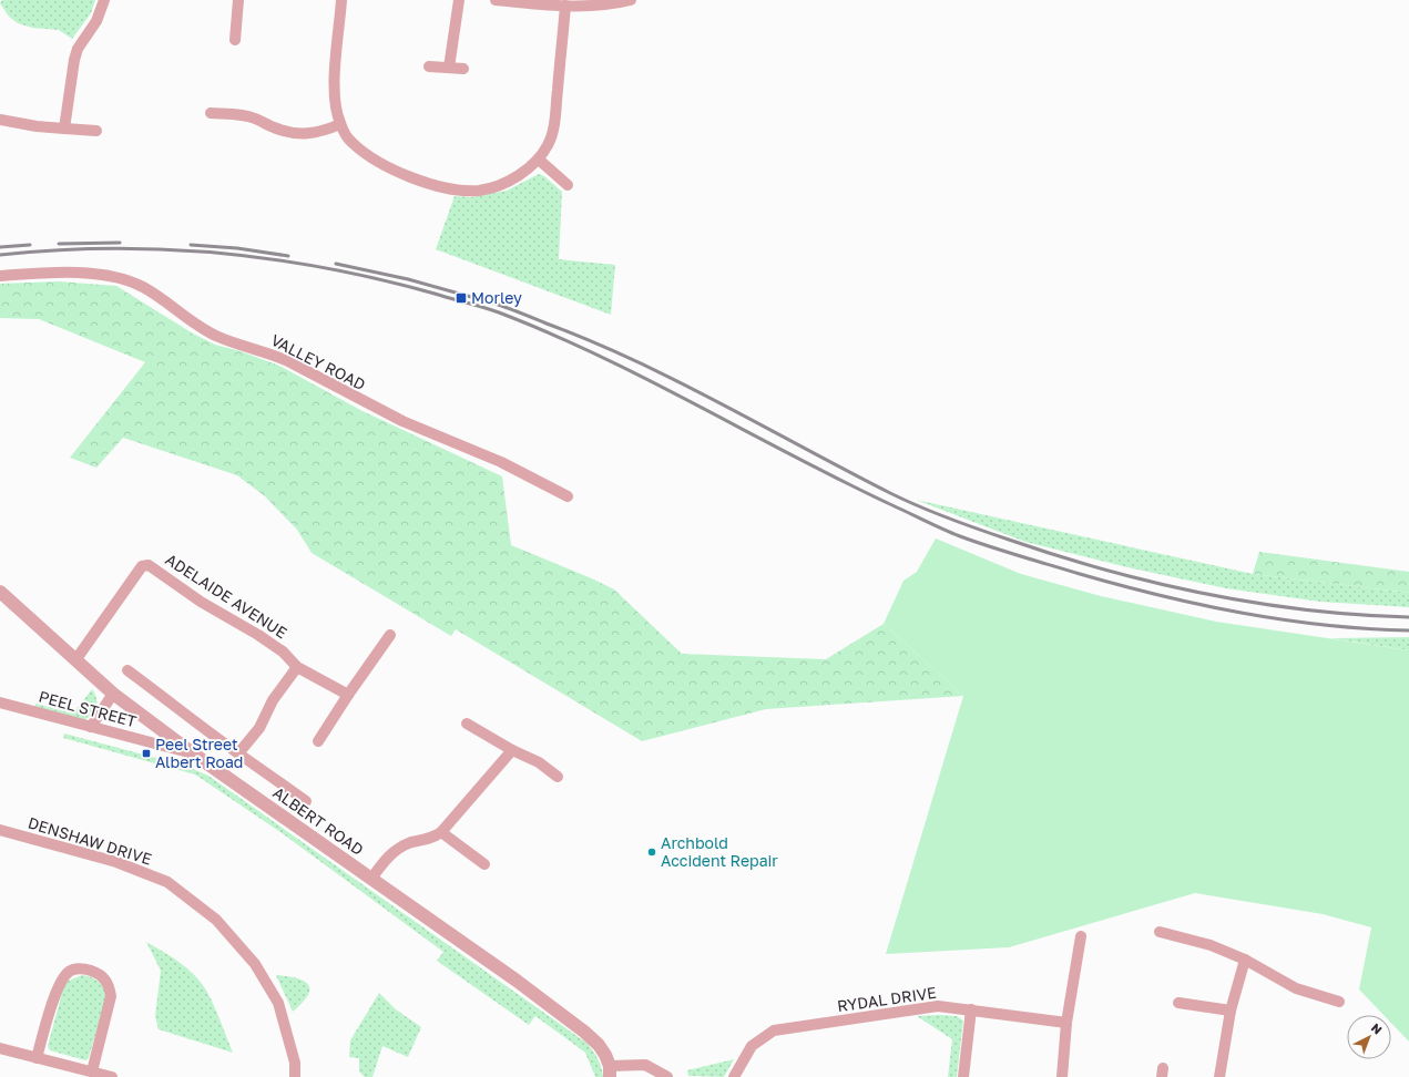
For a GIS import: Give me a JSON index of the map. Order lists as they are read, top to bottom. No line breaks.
{"streets":{"street":["VALLEY ROAD","ADELAIDE AVENUE","PEEL STREET","ALBERT ROAD","DENSHAW DRIVE","RYDAL DRIVE"]},"crossings":[["ADELAIDE AVENUE","ALBERT ROAD"],["PEEL STREET","ALBERT ROAD"]],"places":{"transit":["Morley","Peel Street Albert Road"],"other":["Archbold Accident Repair"]},"north":"top right"}
